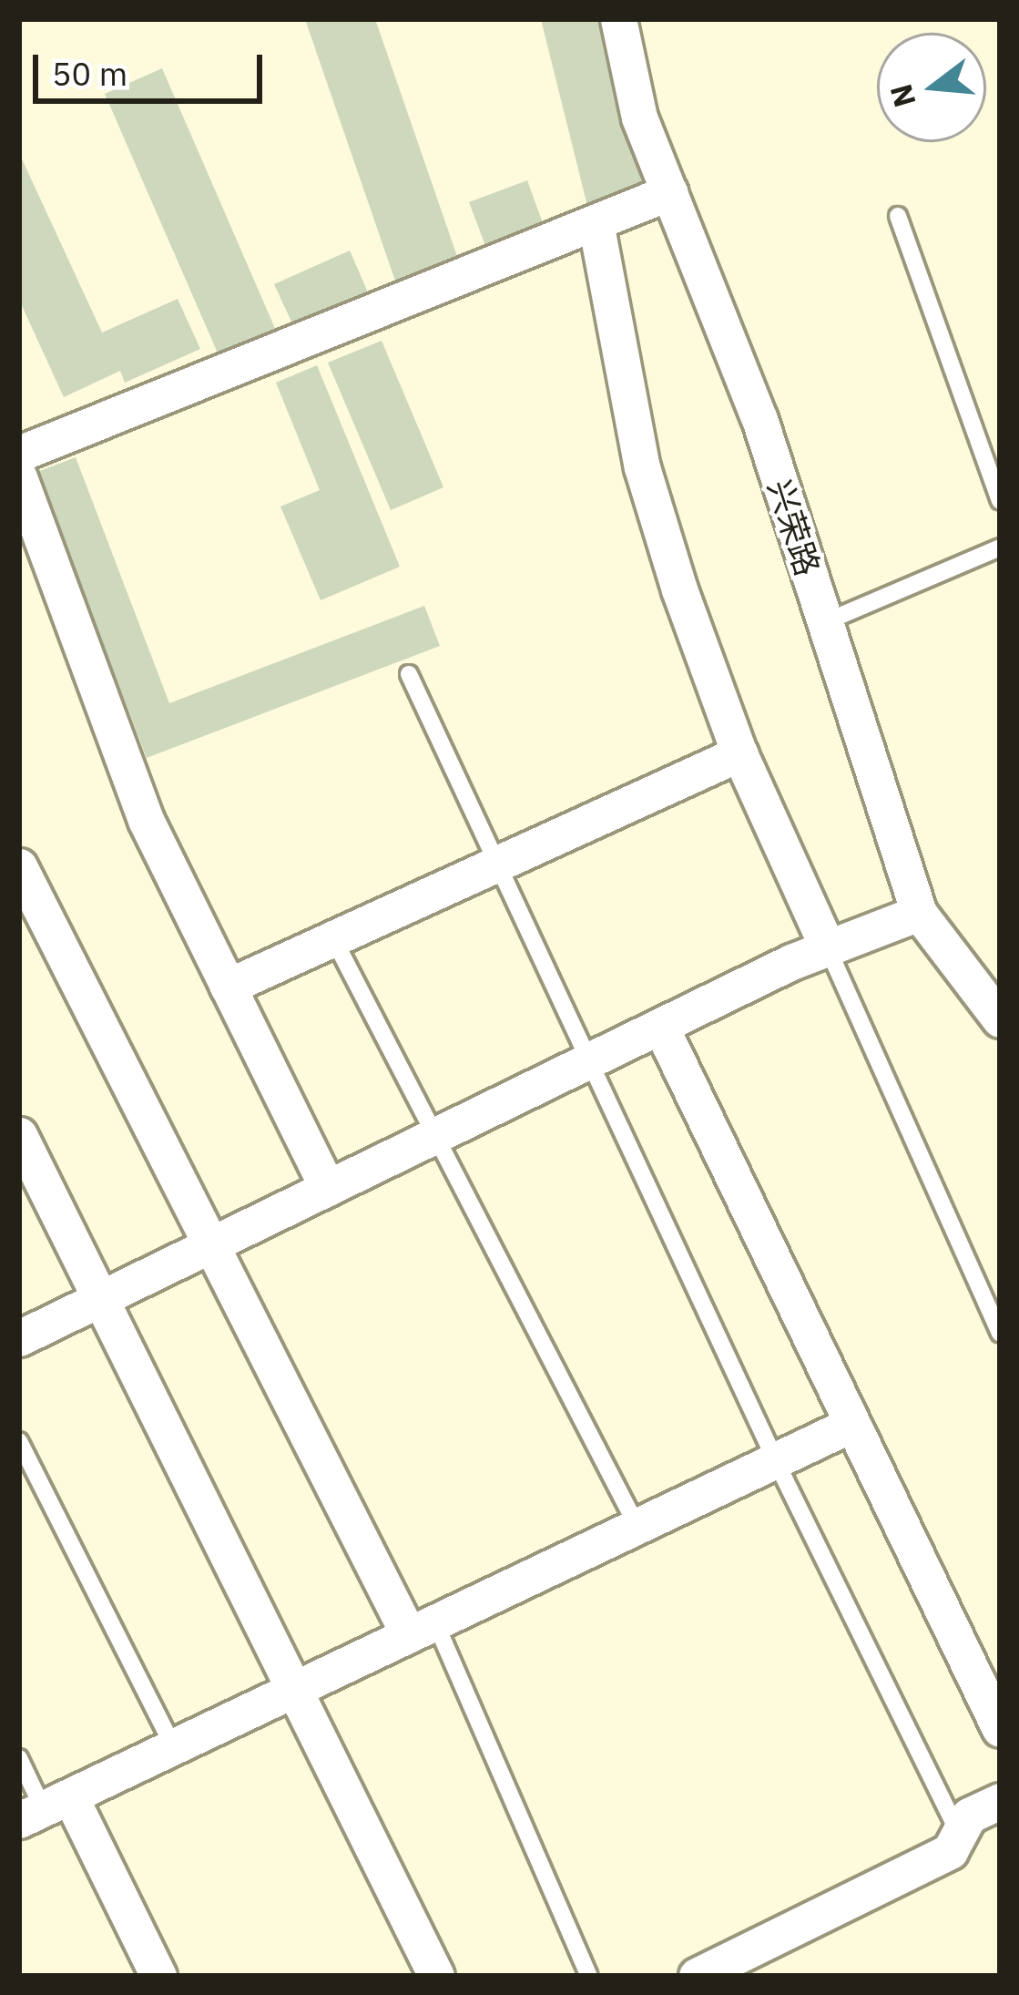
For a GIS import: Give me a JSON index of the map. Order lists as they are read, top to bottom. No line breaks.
{"streets":{"street":["兴荣路"]},"scale_bar":"50 m","north":"left"}
